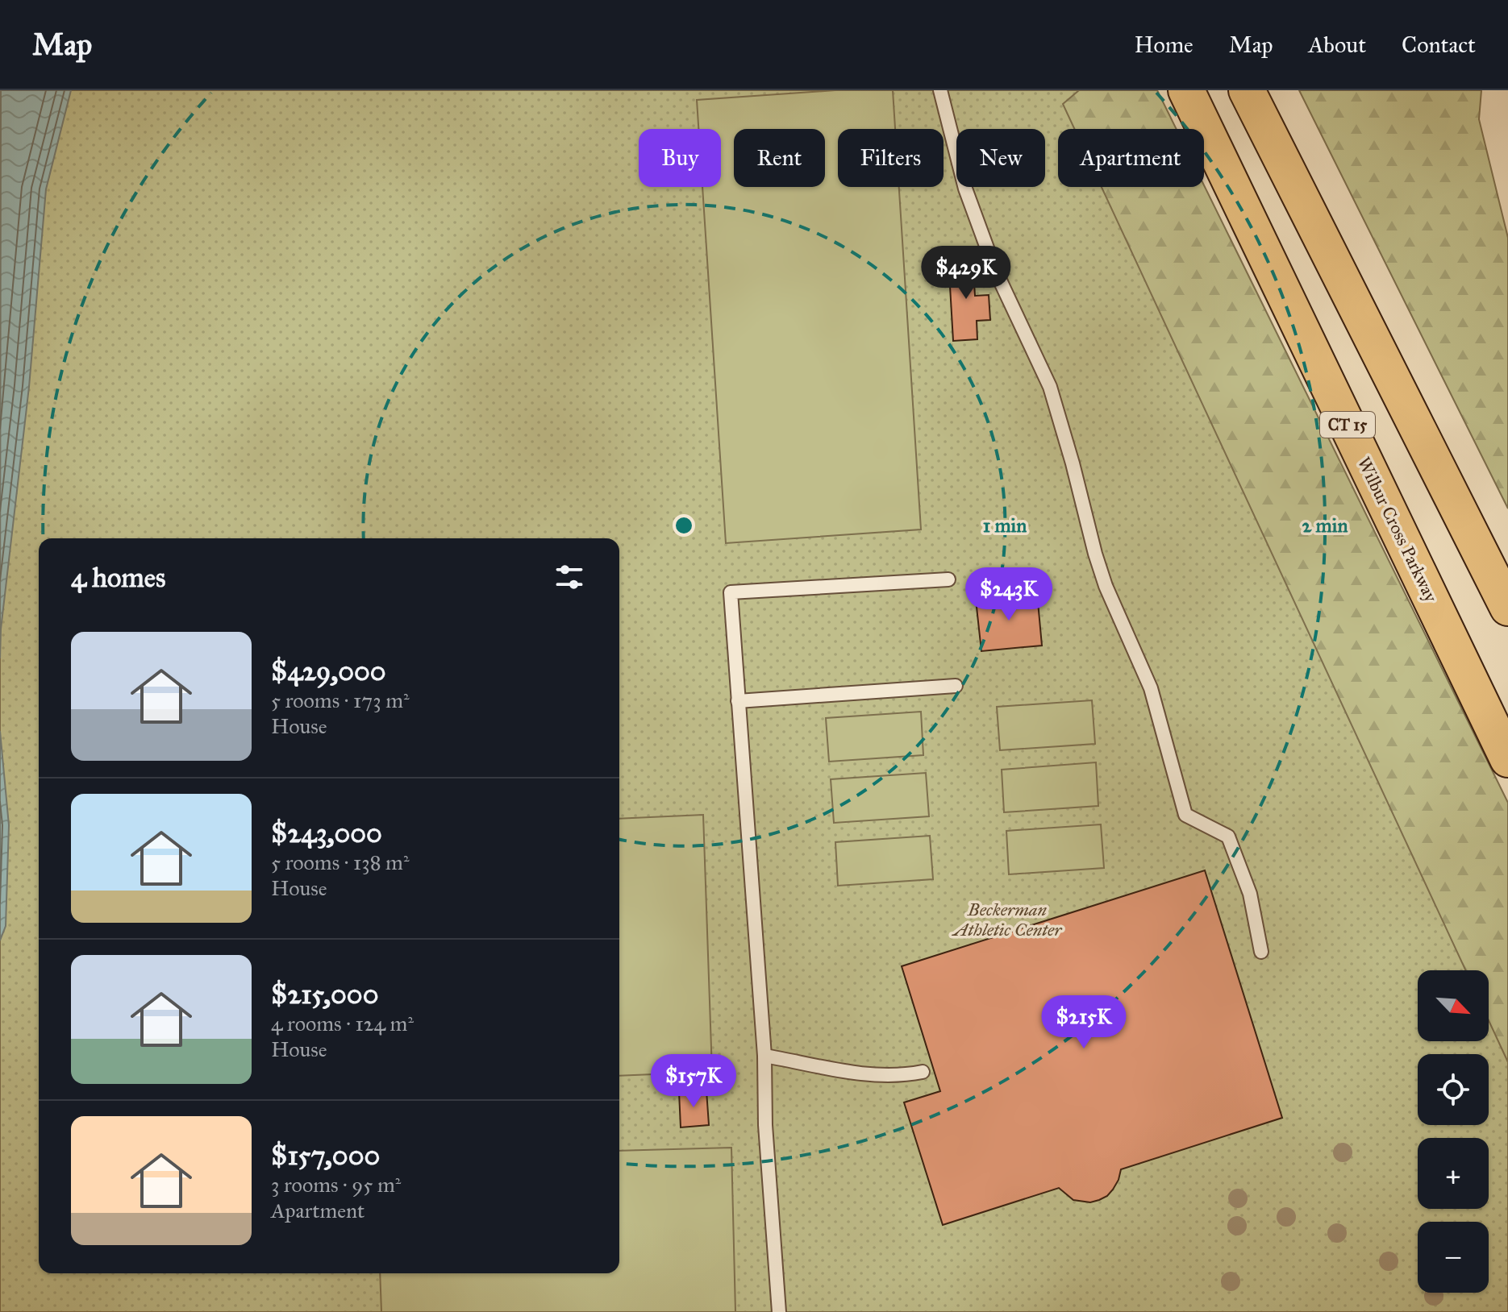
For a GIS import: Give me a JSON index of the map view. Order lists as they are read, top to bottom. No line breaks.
{"streets":{"highway":["CT 15","Wilbur Cross Parkway"]},"parks":["Beckerman Athletic Center"],"north":"bottom right","page":{"header":"Map","nav":["Home","Map","About","Contact"],"chip":["Buy","Rent","Filters","New","Apartment"],"price":["$429K","$243K","$215K","$157K"],"heading":"4 homes","list":[{"name":"$429,000","note":"5 rooms · 173 m² · House"},{"name":"$243,000","note":"5 rooms · 138 m² · House"},{"name":"$215,000","note":"4 rooms · 124 m² · House"},{"name":"$157,000","note":"3 rooms · 95 m² · Apartment"}],"map_buttons":["+","−"]},"rings":["1 min","2 min"]}
